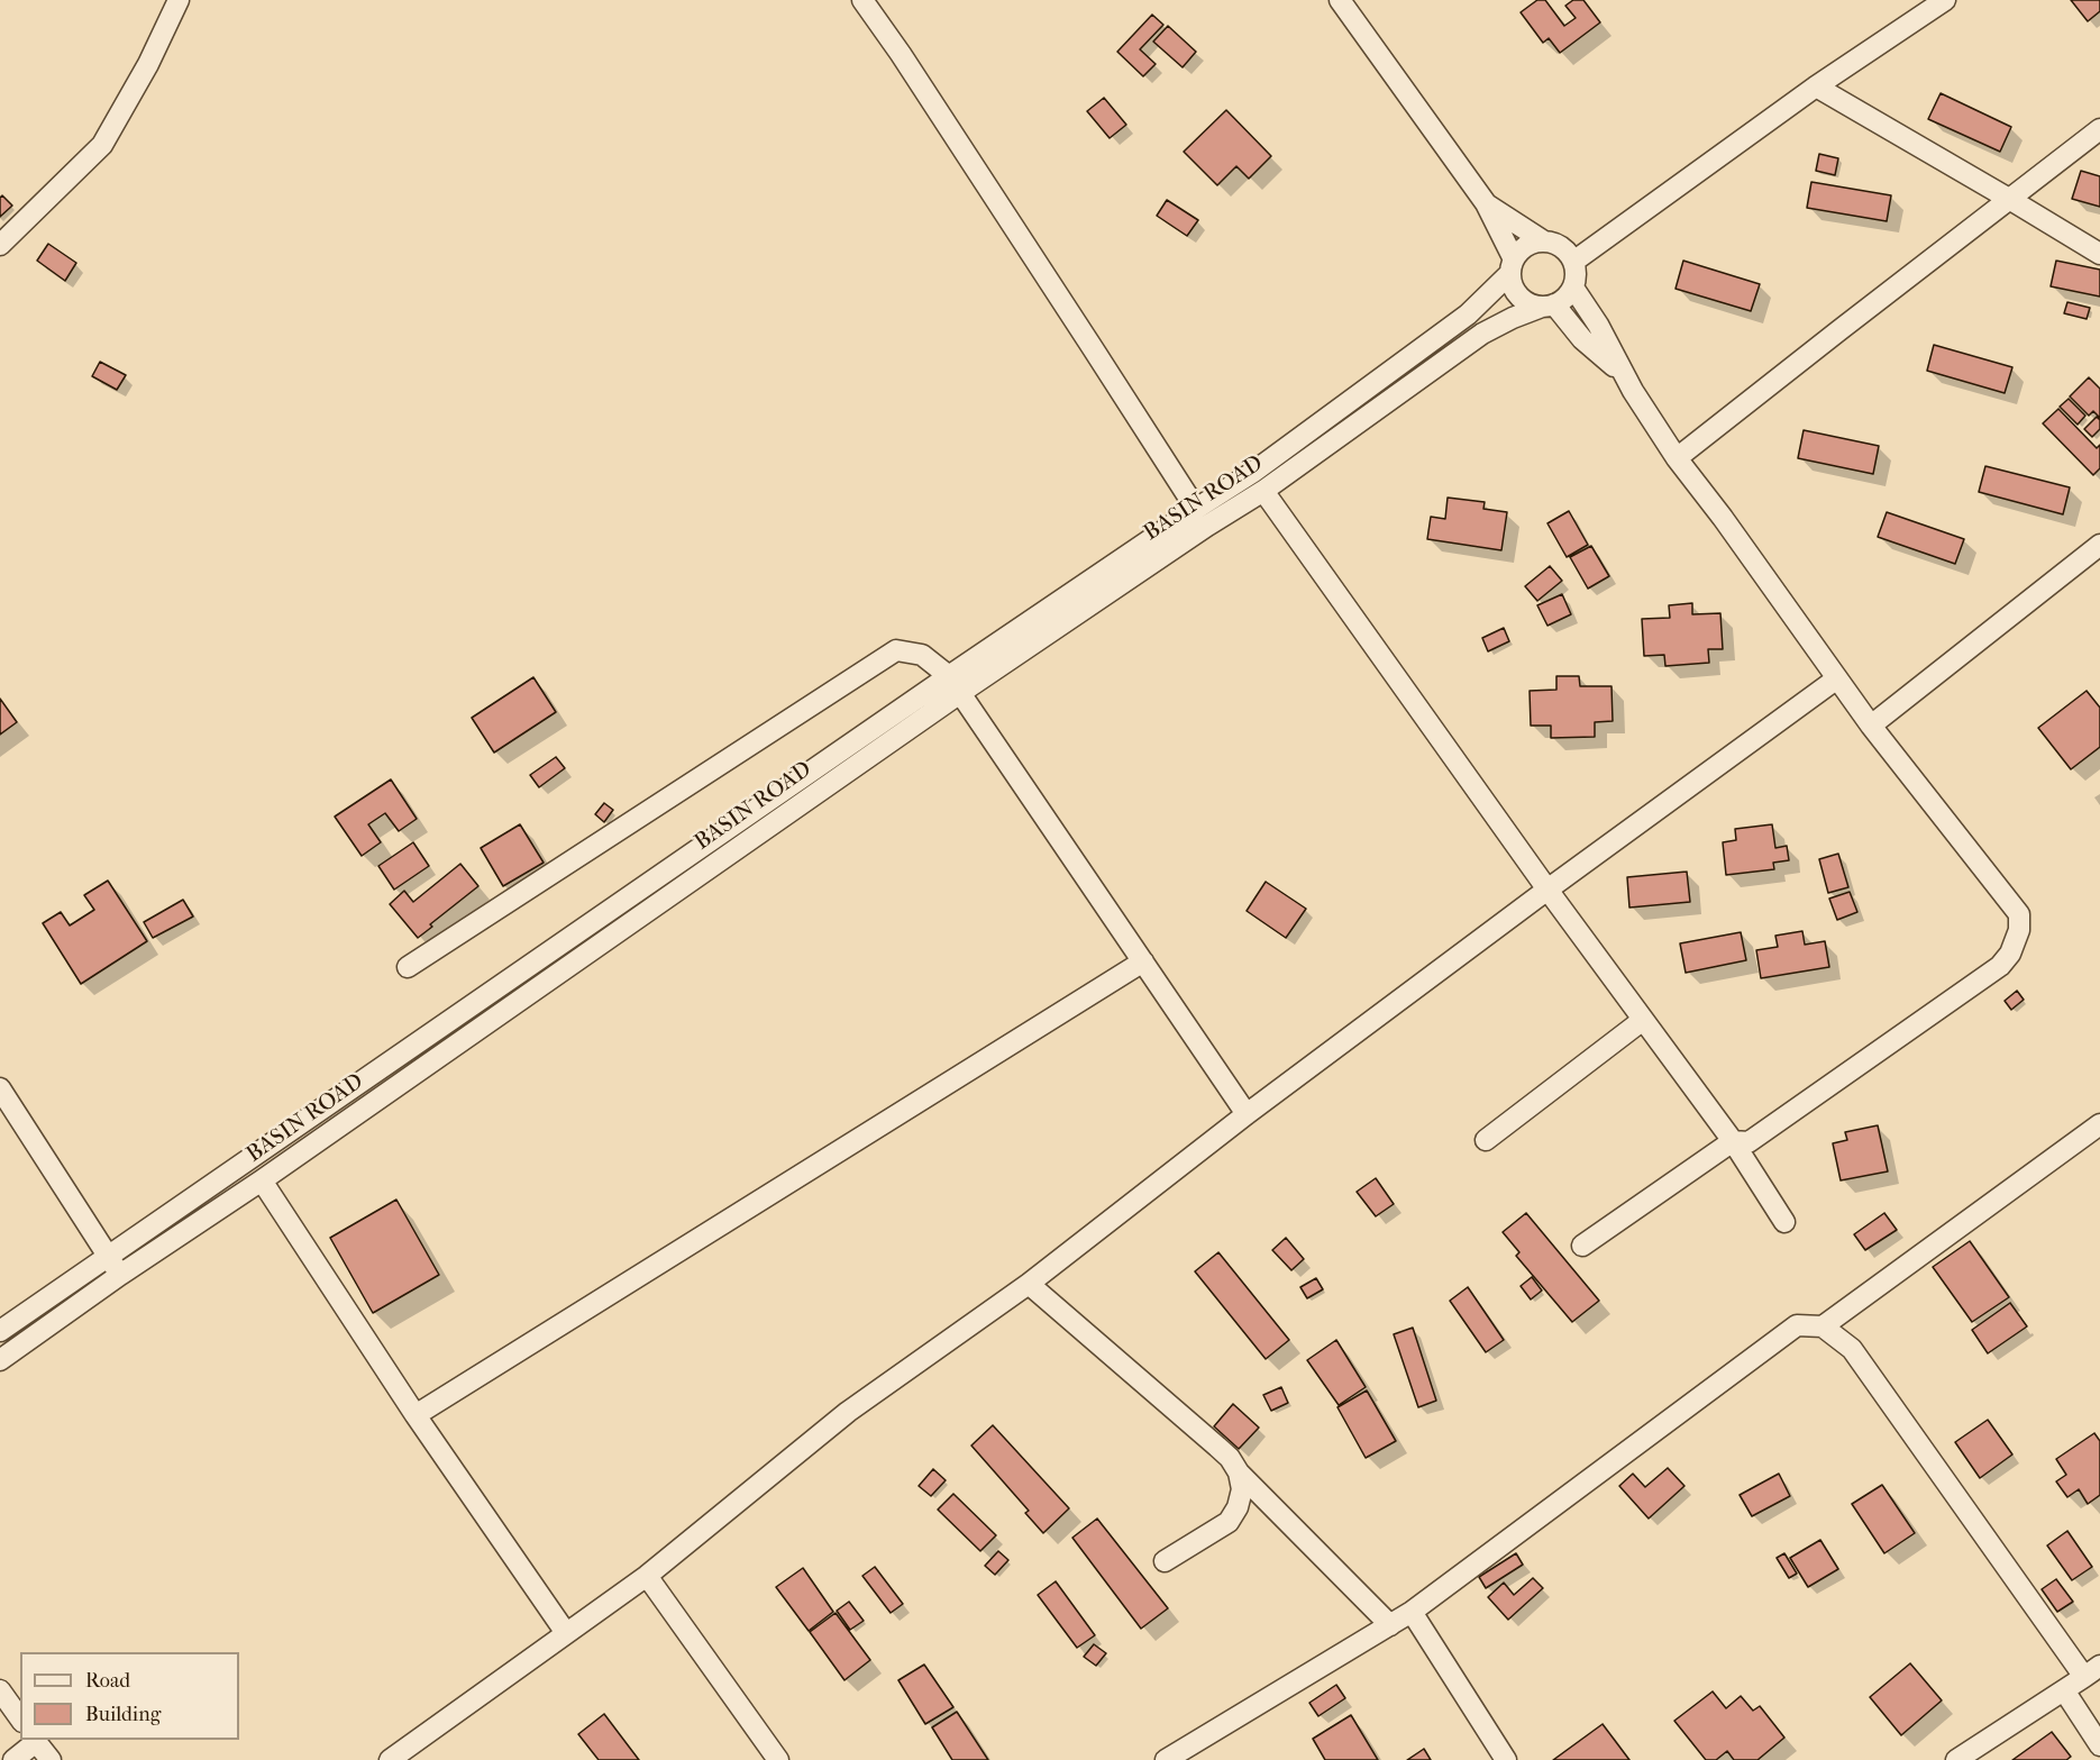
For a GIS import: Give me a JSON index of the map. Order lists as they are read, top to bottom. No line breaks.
{"streets":{"street":["BASIN ROAD"]},"legend":["Road","Building"]}
